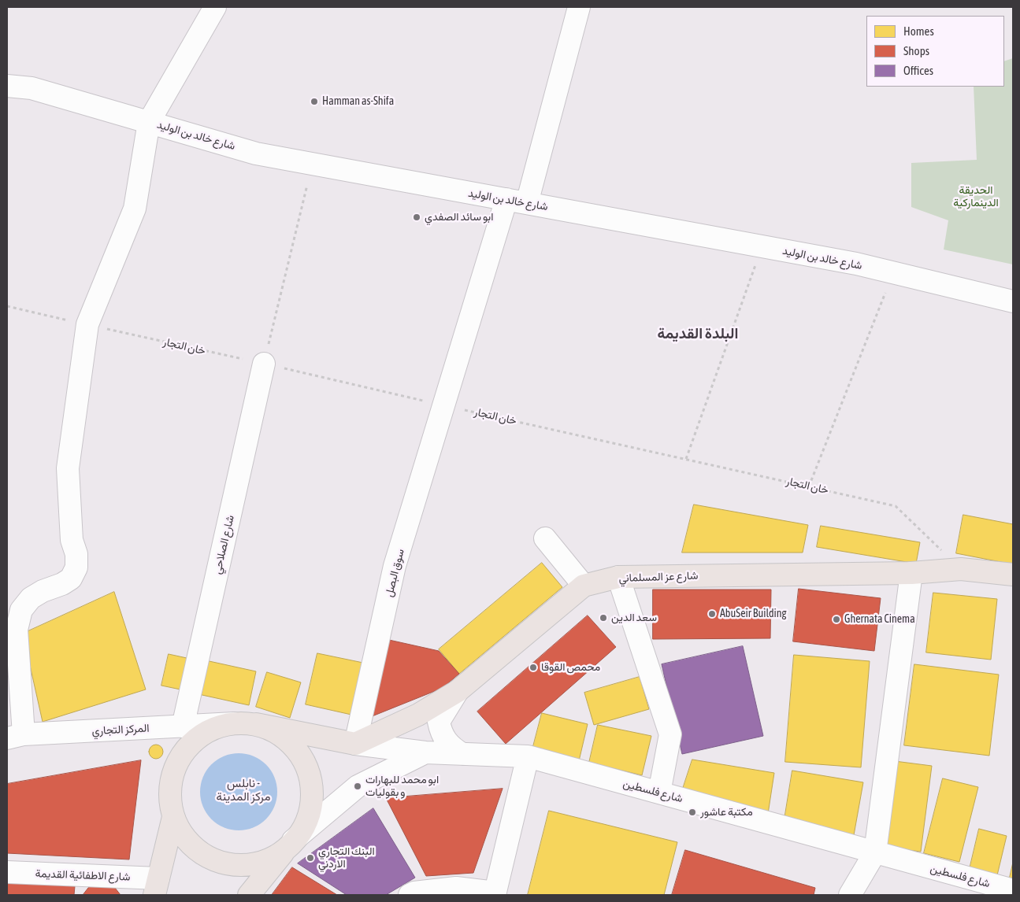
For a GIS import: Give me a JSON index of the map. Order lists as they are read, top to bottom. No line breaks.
{"streets":{"main road":["شارع عز المسلماني"],"street":["شارع خالد بن الوليد","شارع الصلاحي","سوق البصل","المركز التجاري","شارع فلسطين","شارع الاطفائية القديمة"],"path":["خان التجار"]},"crossings":[["شارع خالد بن الوليد","سوق البصل"],["خان التجار","شارع الصلاحي"],["خان التجار","سوق البصل"],["خان التجار","شارع عز المسلماني"],["شارع الصلاحي","المركز التجاري"],["سوق البصل","شارع عز المسلماني"],["سوق البصل","شارع فلسطين"],["شارع عز المسلماني","شارع فلسطين"]],"districts":["البلدة القديمة","نابلس - مركز المدينة"],"parks":["الحديقة الدينماركية"],"places":["Hamman as-Shifa","ابو سائد الصفدي","AbuSeir Building","سعد الدين","Ghernata Cinema","محمص القوقا","ابو محمد للبهارات و بقوليات","مكتبة عاشور","البنك التجاري الاردني"],"legend":["Homes","Shops","Offices"]}
